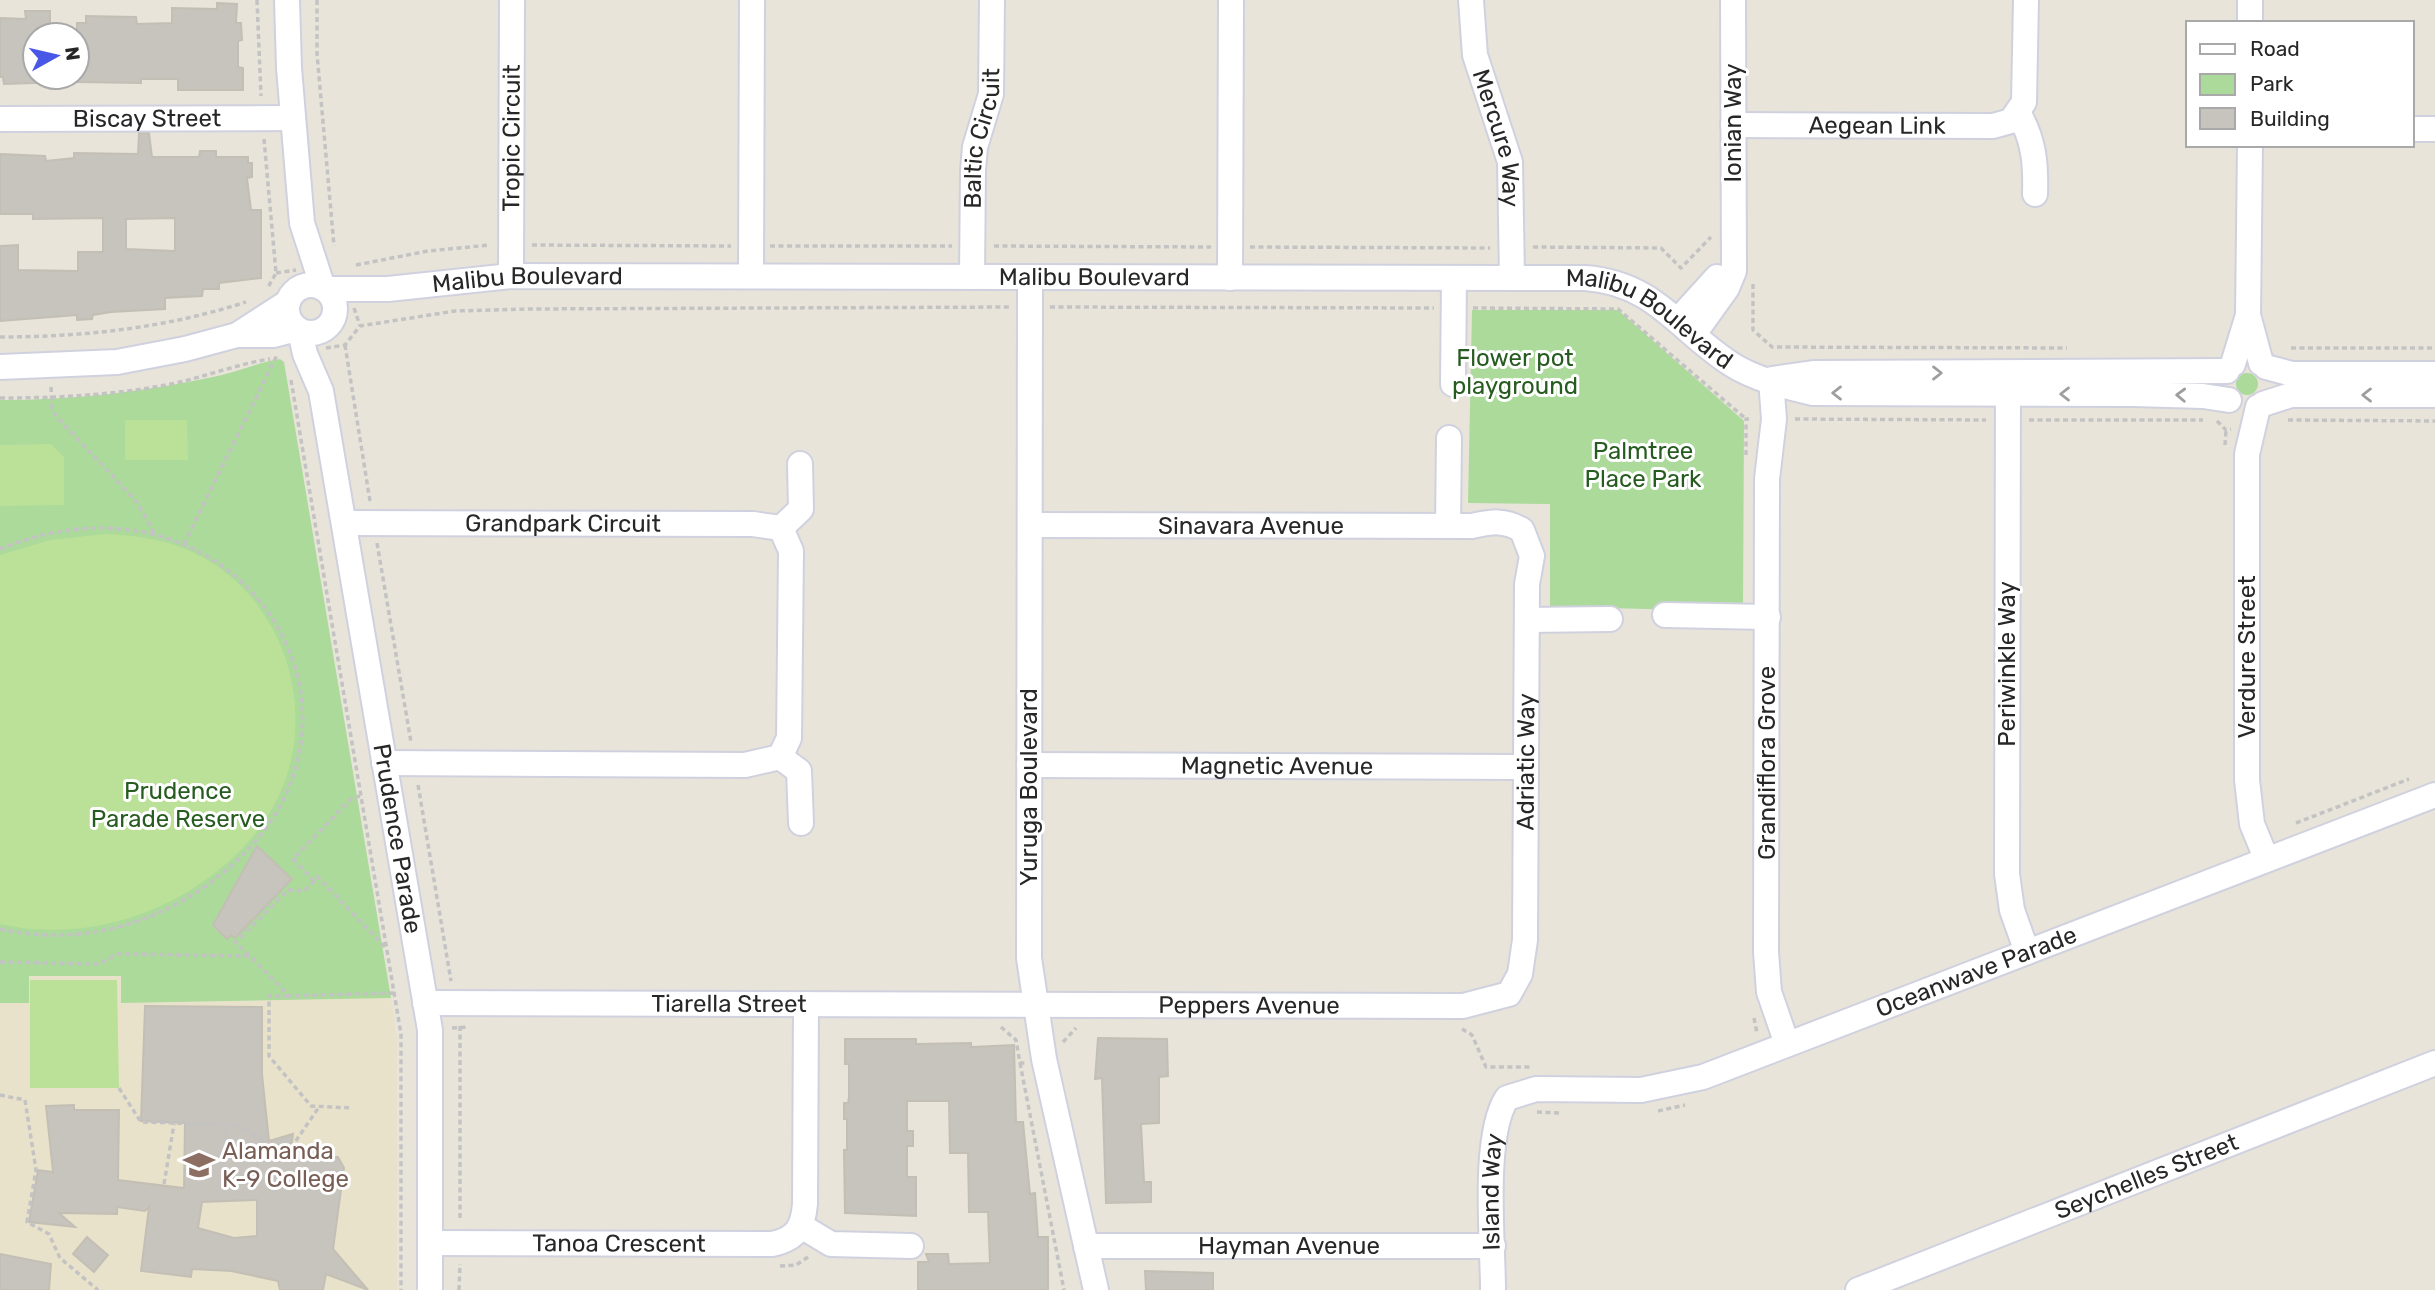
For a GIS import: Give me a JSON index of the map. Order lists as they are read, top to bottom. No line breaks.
{"streets":{"street":["Biscay Street","Ionian Way","Aegean Link","Tropic Circuit","Baltic Circuit","Mercure Way","Malibu Boulevard","Grandpark Circuit","Sinavara Avenue","Verdure Street","Periwinkle Way","Adriatic Way","Grandiflora Grove","Magnetic Avenue","Yuruga Boulevard","Prudence Parade","Oceanwave Parade","Tiarella Street","Peppers Avenue","Seychelles Street","Island Way","Tanoa Crescent","Hayman Avenue"]},"crossings":[["Biscay Street","Prudence Parade"],["Ionian Way","Aegean Link"],["Ionian Way","Malibu Boulevard"],["Tropic Circuit","Malibu Boulevard"],["Baltic Circuit","Malibu Boulevard"],["Mercure Way","Malibu Boulevard"],["Malibu Boulevard","Grandiflora Grove"],["Malibu Boulevard","Yuruga Boulevard"],["Malibu Boulevard","Prudence Parade"],["Grandpark Circuit","Prudence Parade"],["Sinavara Avenue","Adriatic Way"],["Sinavara Avenue","Yuruga Boulevard"],["Verdure Street","Oceanwave Parade"],["Periwinkle Way","Oceanwave Parade"],["Adriatic Way","Magnetic Avenue"],["Adriatic Way","Peppers Avenue"],["Grandiflora Grove","Oceanwave Parade"],["Magnetic Avenue","Yuruga Boulevard"],["Yuruga Boulevard","Tiarella Street"],["Yuruga Boulevard","Peppers Avenue"],["Yuruga Boulevard","Hayman Avenue"],["Prudence Parade","Tiarella Street"],["Prudence Parade","Tanoa Crescent"],["Oceanwave Parade","Island Way"],["Tiarella Street","Peppers Avenue"],["Island Way","Hayman Avenue"]],"parks":["Flower pot playground","Palmtree Place Park","Prudence Parade Reserve"],"places":{"school or university":["Alamanda K-9 College"]},"legend":["Road","Park","Building"],"north":"right"}
